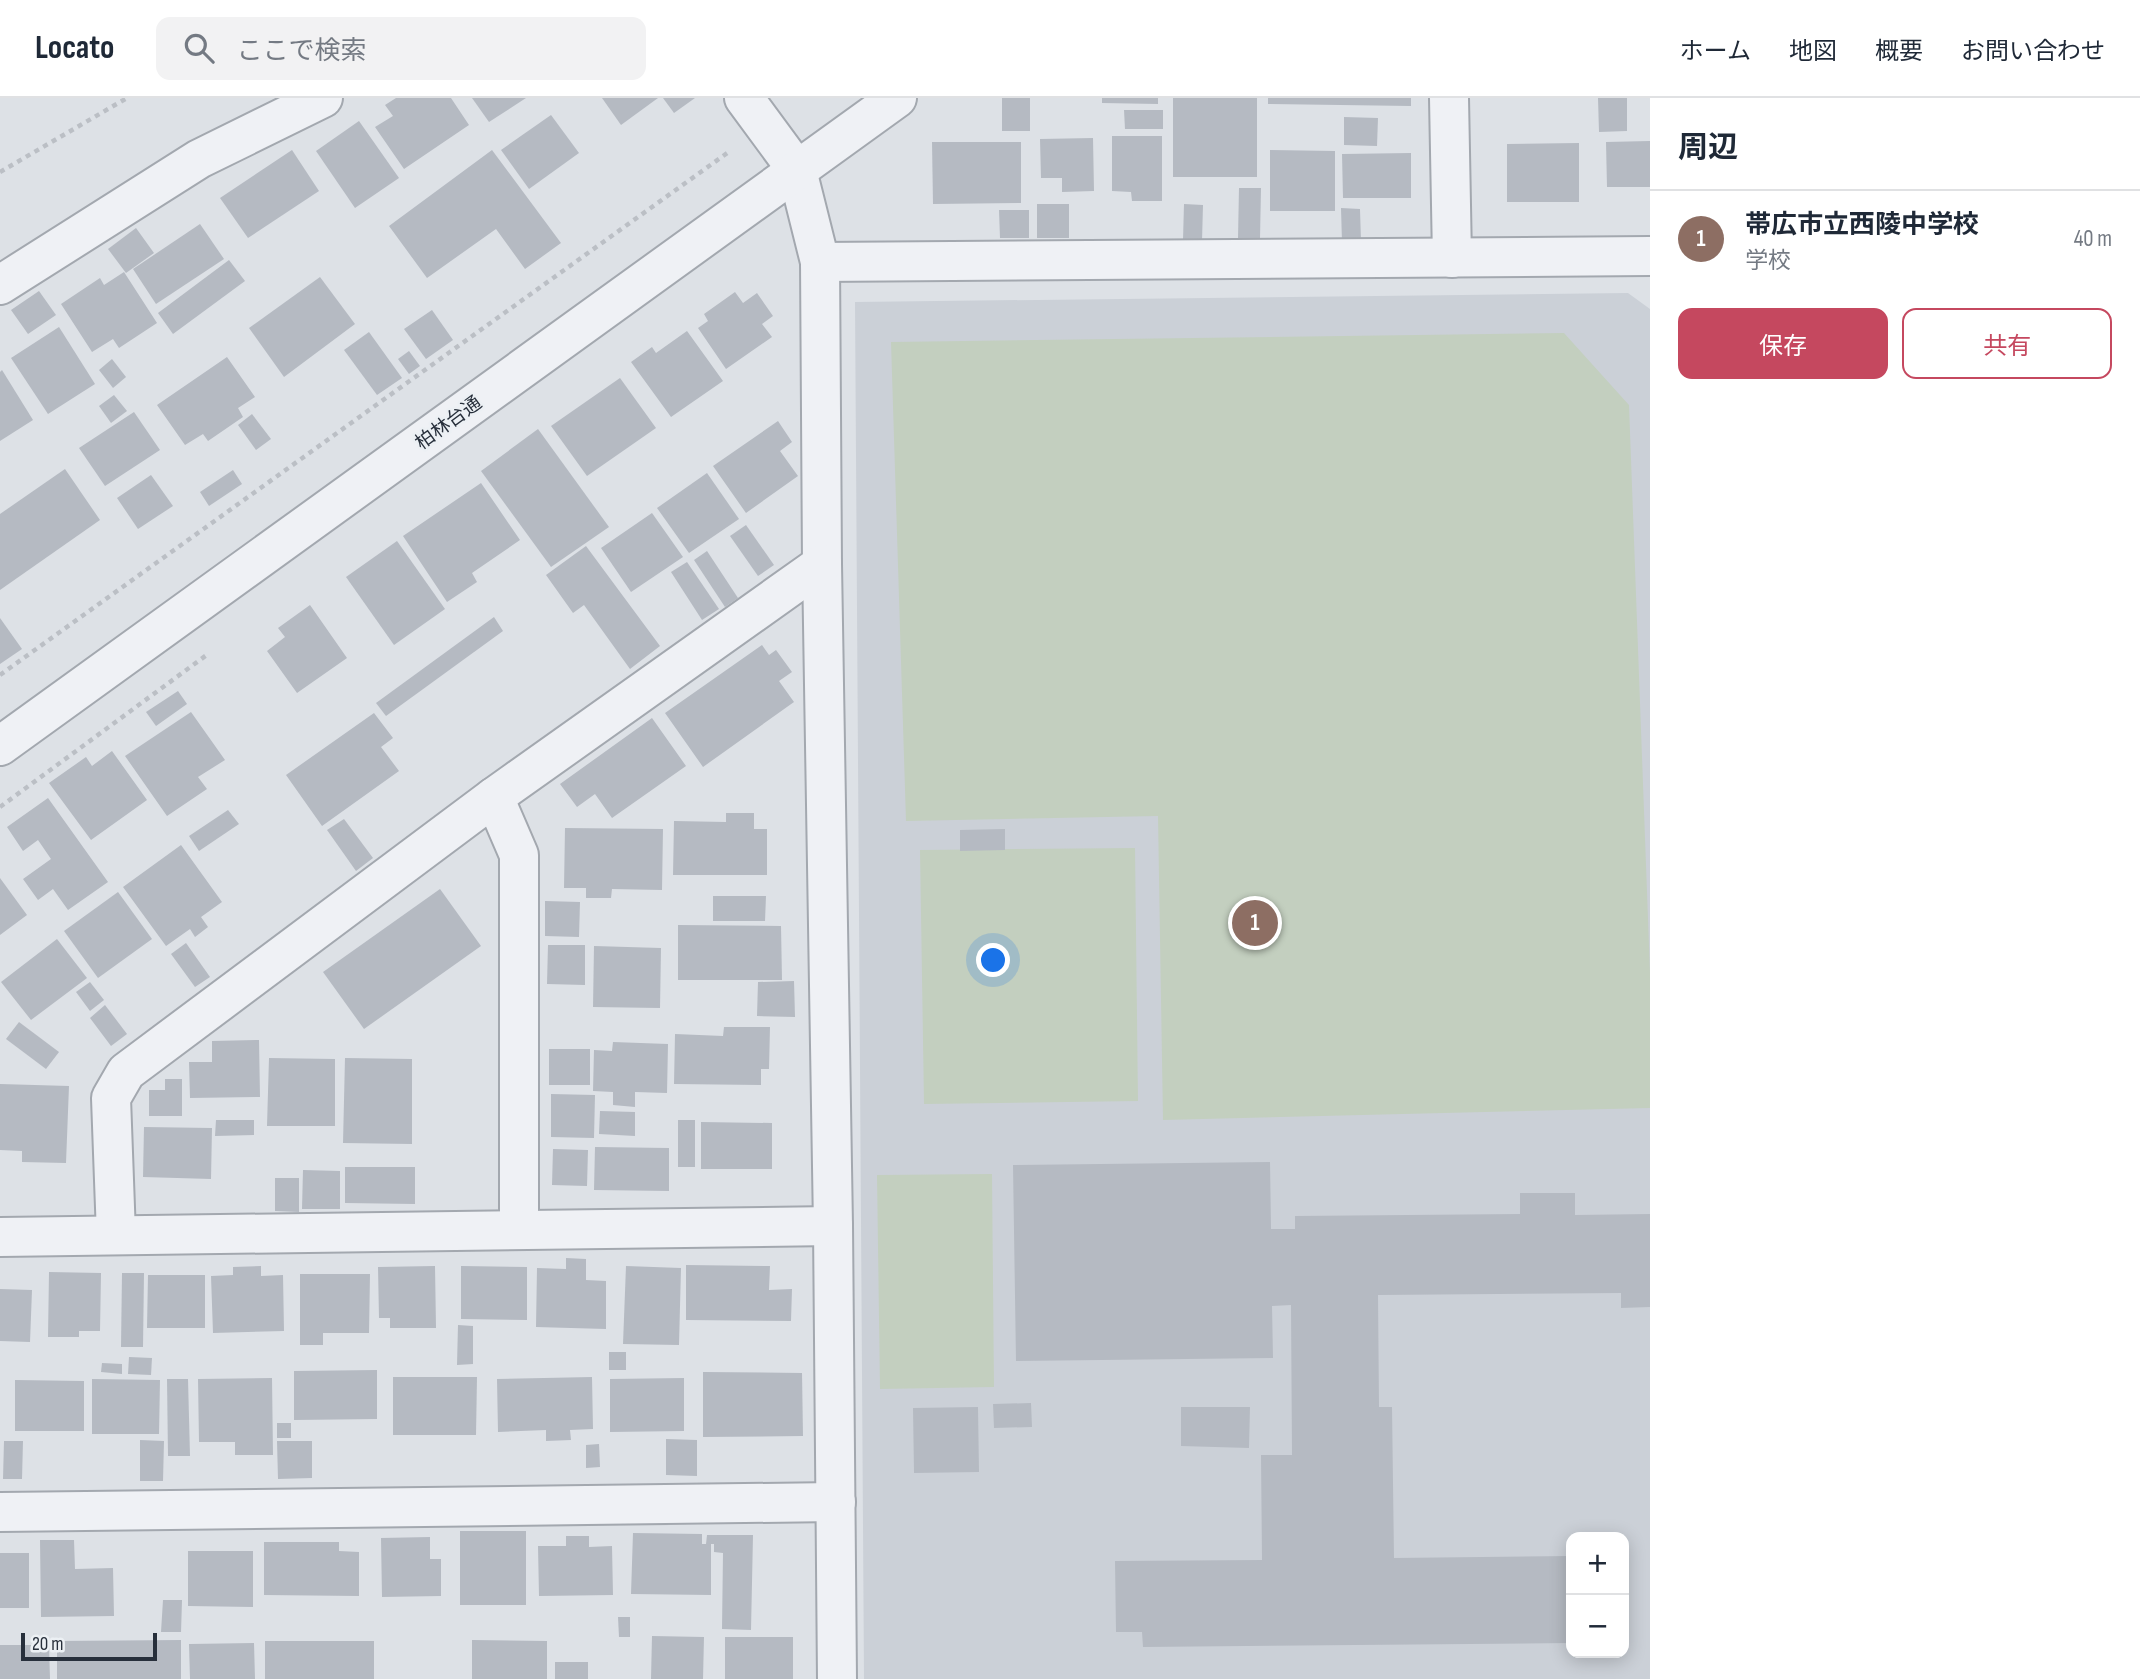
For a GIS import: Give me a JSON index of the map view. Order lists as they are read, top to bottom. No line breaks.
{"streets":{"street":["柏林台通"]},"scale_bar":"20 m","page":{"header":"Locato","search":"ここで検索","nav":["ホーム","地図","概要","お問い合わせ"],"heading":"周辺","list":[{"mark":"1","name":"帯広市立西陵中学校","note":"学校","value":"40 m"}],"buttons":["保存","共有"],"pins":"1","map_buttons":["+","−"],"scale":"20 m"}}
